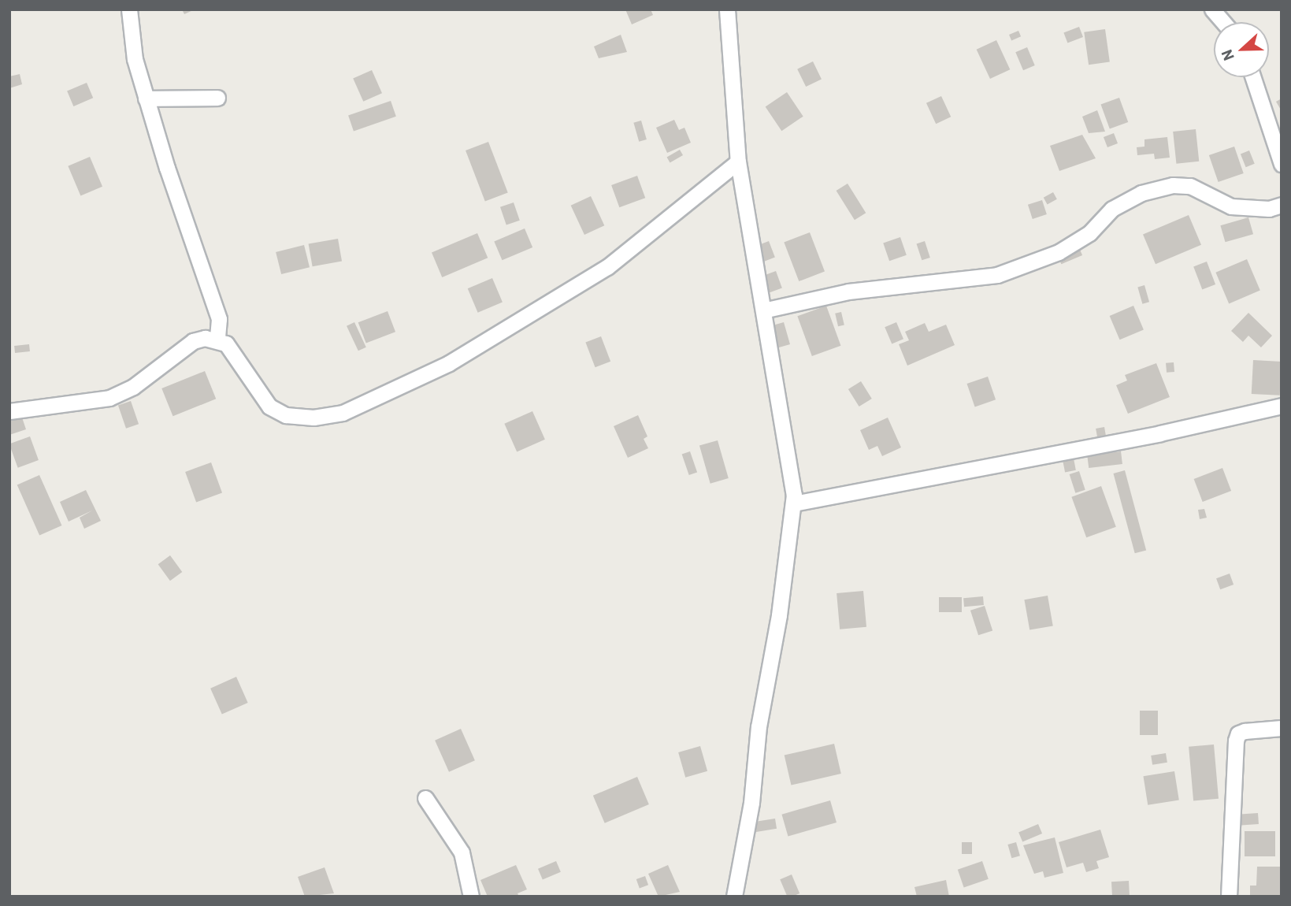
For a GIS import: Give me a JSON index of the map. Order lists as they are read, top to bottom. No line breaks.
{"north":"left"}
